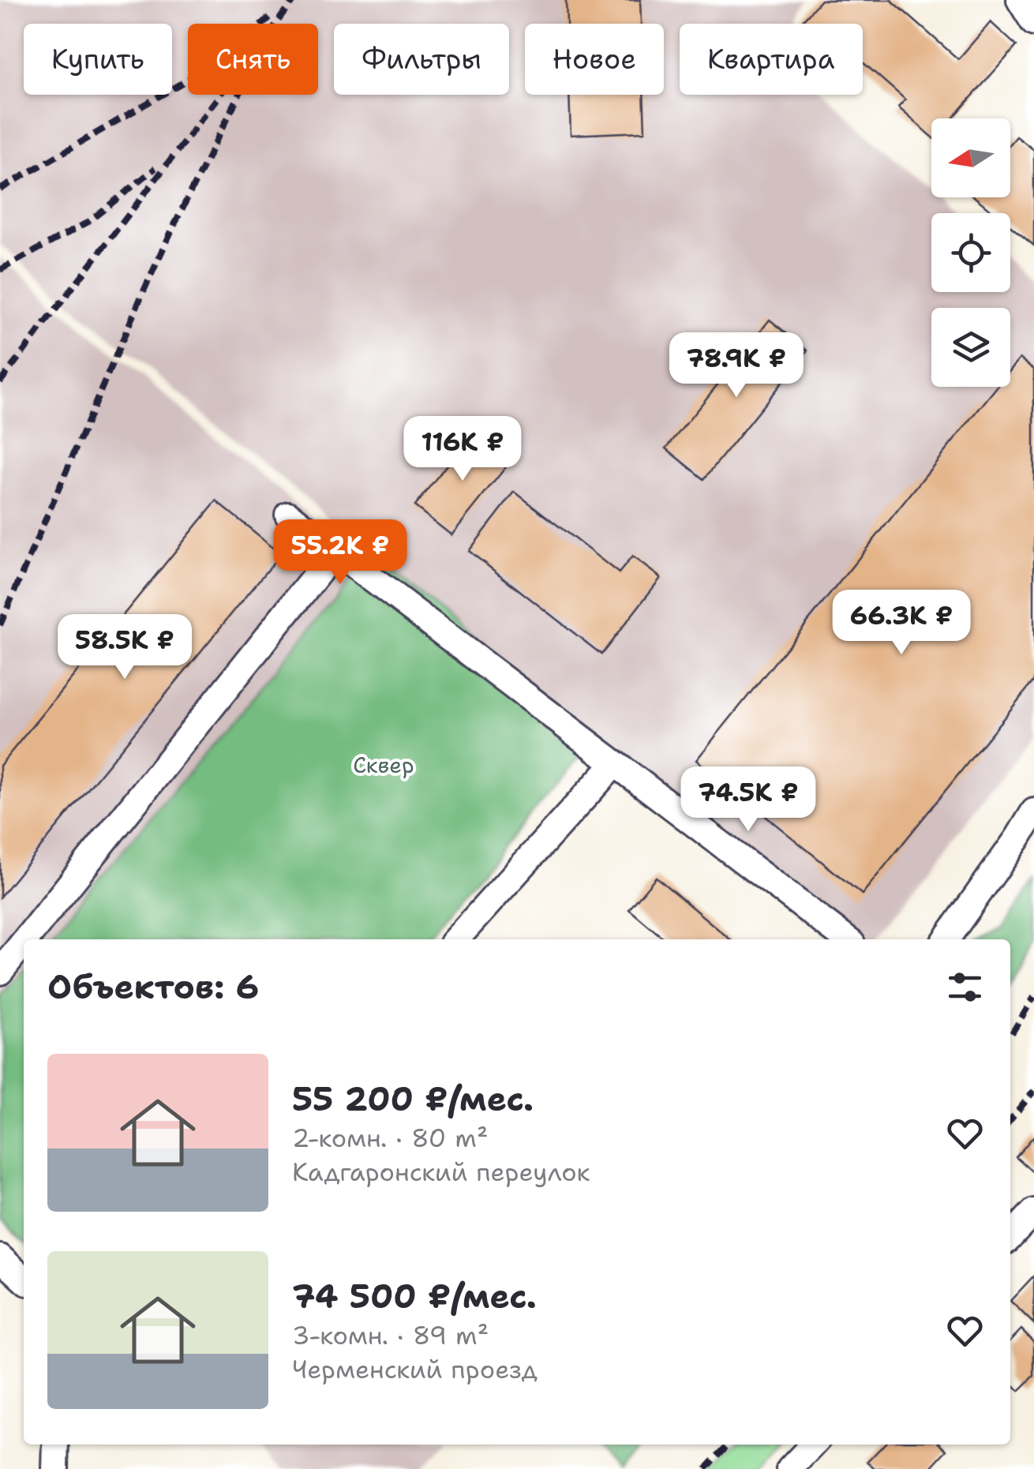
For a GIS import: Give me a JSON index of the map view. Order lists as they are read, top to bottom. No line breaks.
{"parks":["Сквер"],"north":"left","page":{"chip":["Купить","Снять","Фильтры","Новое","Квартира"],"price":["78.9K ₽","116K ₽","55.2K ₽","66.3K ₽","58.5K ₽","74.5K ₽"],"heading":"Объектов: 6","list":[{"name":"55 200 ₽/мес.","note":"2-комн. · 80 m² · Кадгаронский переулок"},{"name":"74 500 ₽/мес.","note":"3-комн. · 89 m² · Черменский проезд"}]}}
